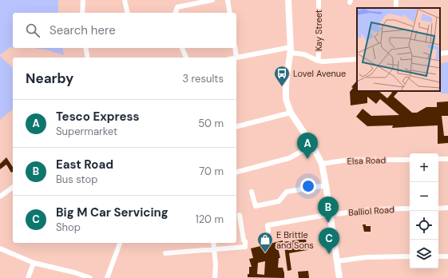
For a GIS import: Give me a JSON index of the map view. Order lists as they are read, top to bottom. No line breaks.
{"streets":{"street":["Kay Street","Elsa Road","Balliol Road"]},"places":{"bus stop":["Lovel Avenue"],"shop":["E Brittle and Sons"]},"page":{"search":"Search here","heading":["Nearby","3 results"],"list":[{"mark":"A","name":"Tesco Express","note":"Supermarket","value":"50 m"},{"mark":"B","name":"East Road","note":"Bus stop","value":"70 m"},{"mark":"C","name":"Big M Car Servicing","note":"Shop","value":"120 m"}],"pins":["A","B","C"],"map_buttons":["+","−"]}}
